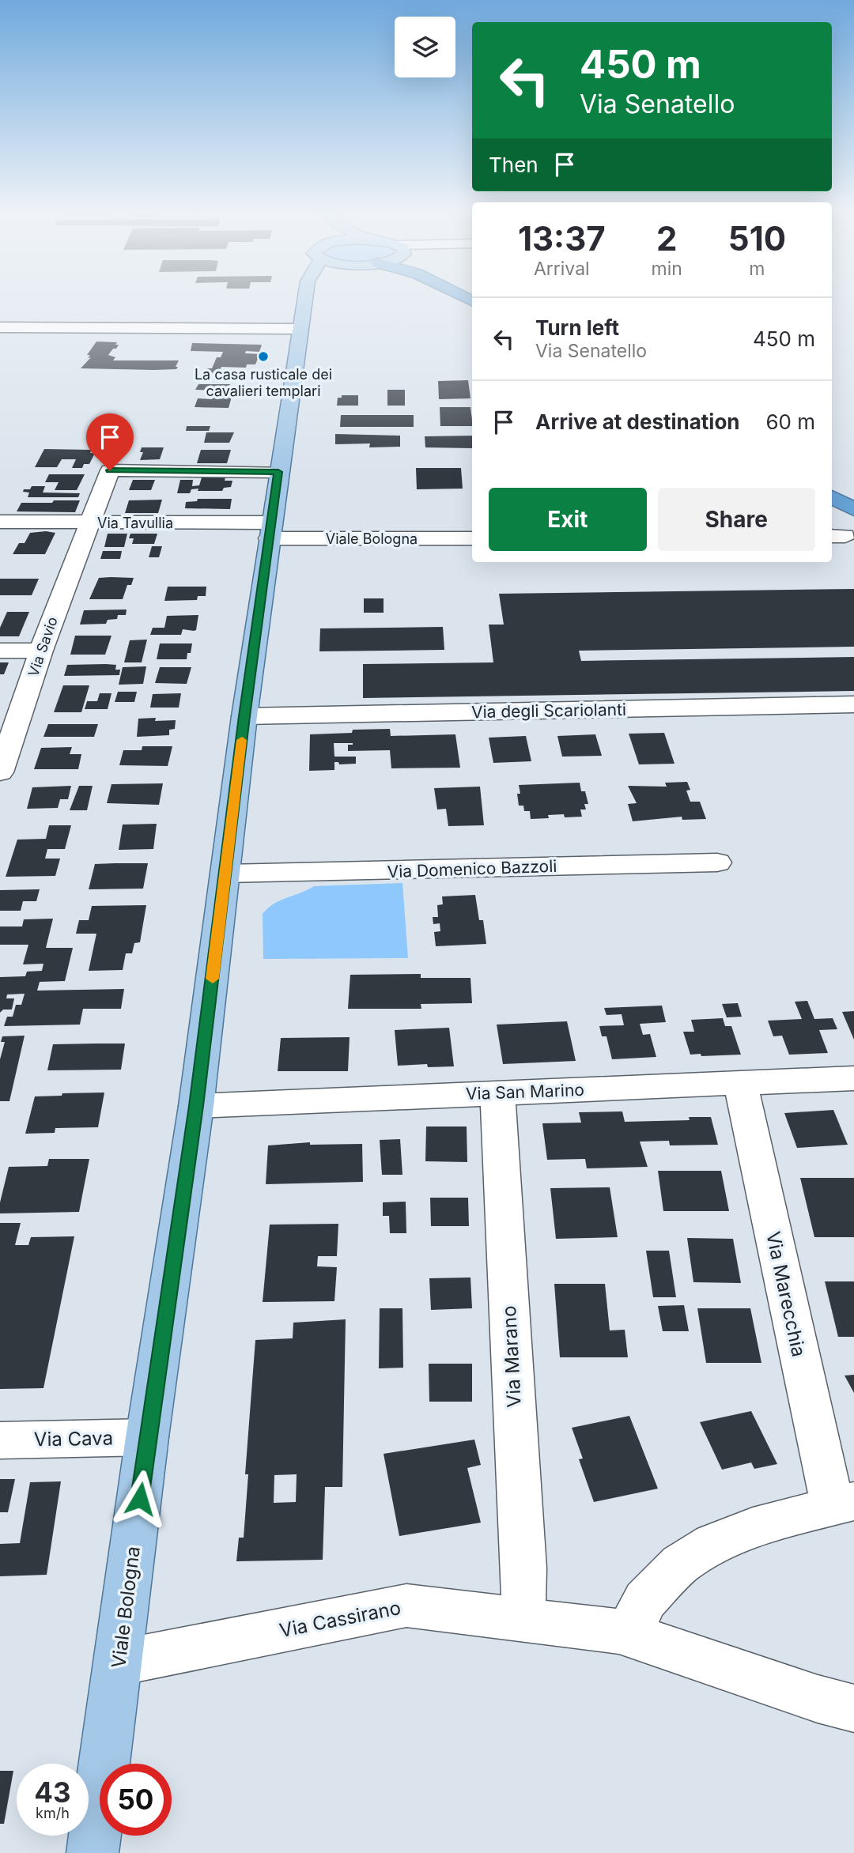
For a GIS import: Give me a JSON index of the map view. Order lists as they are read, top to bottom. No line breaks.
{"streets":{"main road":["Viale Bologna"],"street":["Via Tavullia","Via Savio","Via degli Scariolanti","Via Domenico Bazzoli","Via San Marino","Via Marecchia","Via Marano","Via Cava","Via Cassirano"]},"crossings":[["Via Tavullia","Viale Bologna"],["Via Tavullia","Via Savio"],["Viale Bologna","Via Savio"],["Viale Bologna","Via degli Scariolanti"],["Viale Bologna","Via Domenico Bazzoli"],["Viale Bologna","Via San Marino"],["Viale Bologna","Via Cava"],["Viale Bologna","Via Cassirano"],["Via San Marino","Via Marecchia"],["Via San Marino","Via Marano"],["Via Marano","Via Cassirano"]],"places":["La casa rusticale dei cavalieri templari"],"page":{"turn":["450 m","Via Senatello"],"then":"Then","eta":["13:37","Arrival","2","min","510","m"],"list":[{"name":"Turn left","note":"Via Senatello","value":"450 m"},{"name":"Arrive at destination","value":"60 m"}],"buttons":["Exit","Share"],"speed":"43 km/h","limit":"50"}}
